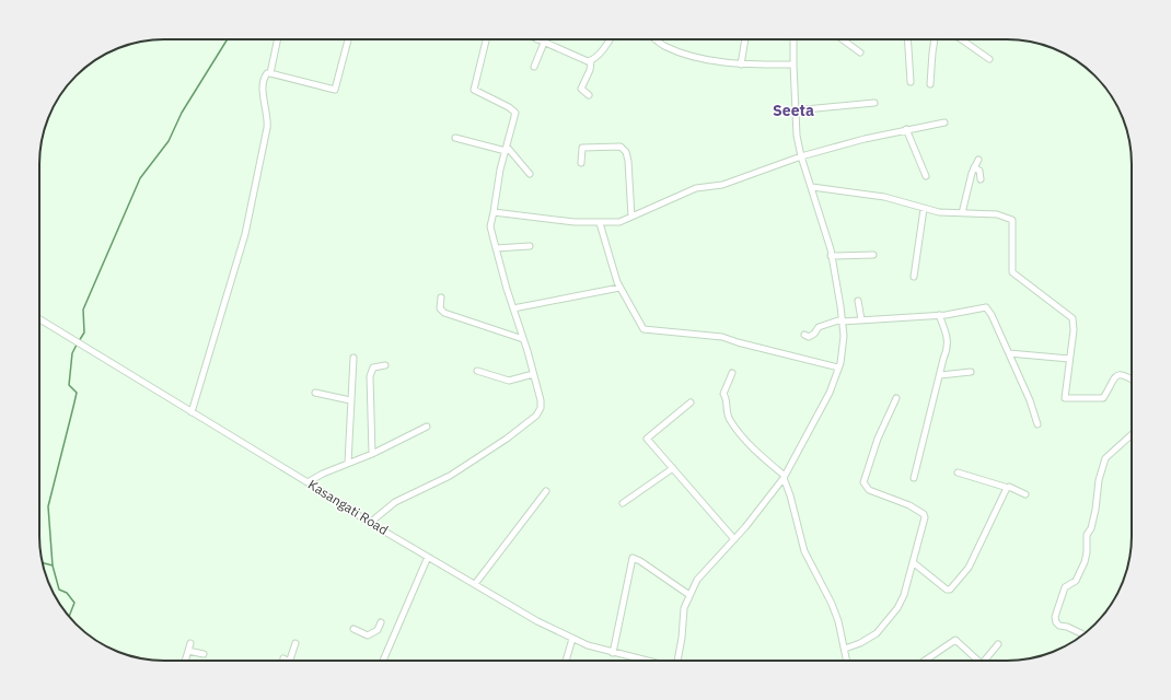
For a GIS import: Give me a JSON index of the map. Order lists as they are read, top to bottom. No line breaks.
{"streets":{"street":["Kasangati Road"]},"districts":["Seeta"]}
